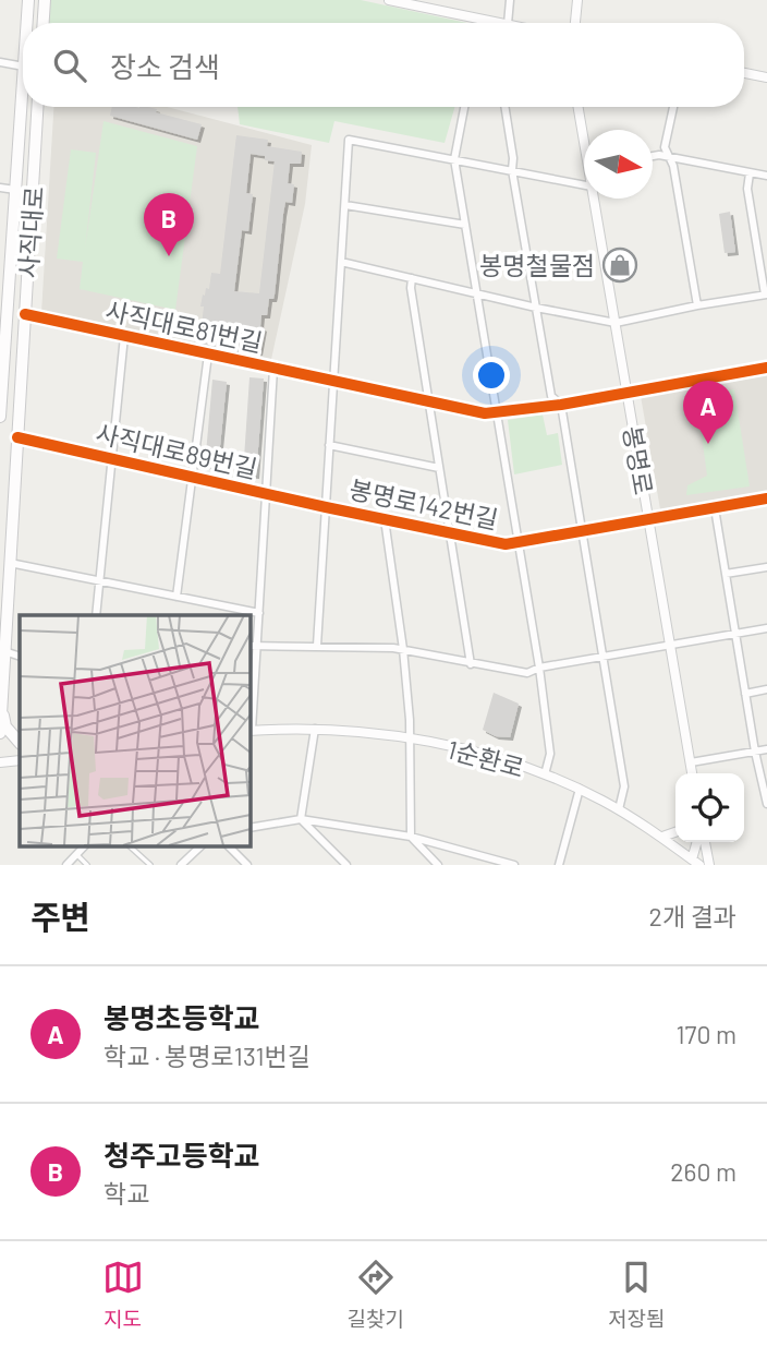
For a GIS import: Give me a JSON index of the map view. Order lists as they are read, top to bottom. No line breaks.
{"streets":{"main road":["사직대로"],"street":["사직대로81번길","사직대로89번길","봉명로","봉명로142번길","1순환로"]},"crossings":[["사직대로","사직대로81번길"],["사직대로","사직대로89번길"],["사직대로81번길","사직대로89번길"],["사직대로81번길","봉명로"],["사직대로89번길","봉명로142번길"],["봉명로","봉명로142번길"]],"places":{"shop":["봉명철물점"]},"north":"right","page":{"search":"장소 검색","pins":["B","A"],"heading":["주변","2개 결과"],"list":[{"mark":"A","name":"봉명초등학교","note":"학교 · 봉명로131번길","value":"170 m"},{"mark":"B","name":"청주고등학교","note":"학교","value":"260 m"}],"nav":["지도","길찾기","저장됨"]}}
